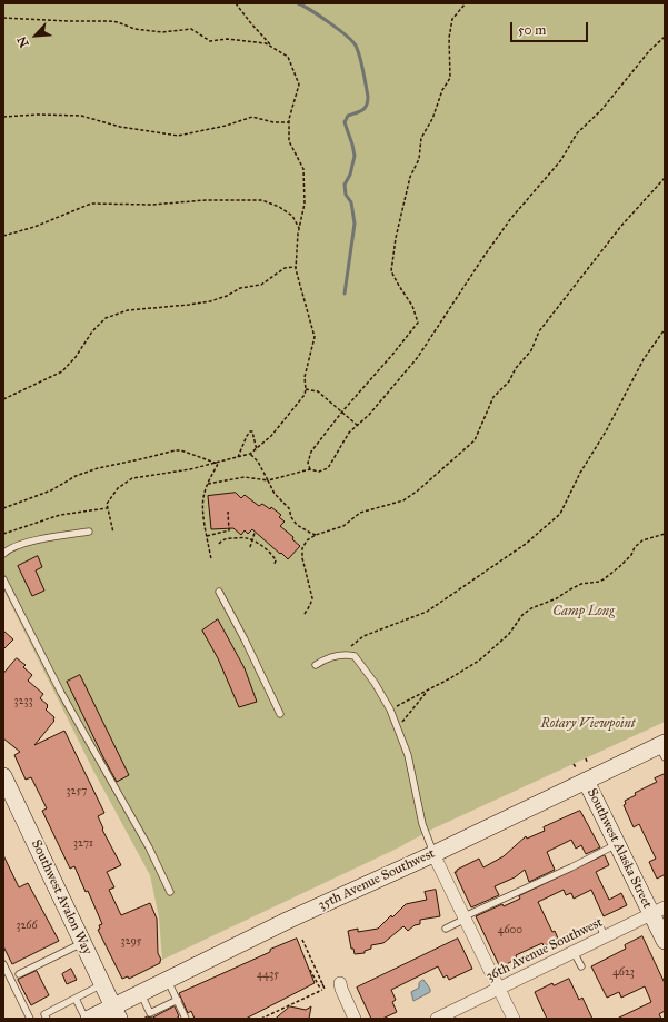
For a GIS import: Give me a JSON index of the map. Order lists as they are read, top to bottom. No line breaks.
{"streets":{"main road":["Southwest Alaska Street","35th Avenue Southwest","Southwest Avalon Way"],"street":["36th Avenue Southwest"]},"crossings":[["Southwest Alaska Street","35th Avenue Southwest"],["Southwest Alaska Street","36th Avenue Southwest"],["35th Avenue Southwest","Southwest Avalon Way"]],"parks":["Camp Long","Rotary Viewpoint"],"house_numbers":["3233","3257","3271","3266","4600","3295","4623","4435"],"scale_bar":"50 m","north":"bottom left"}
